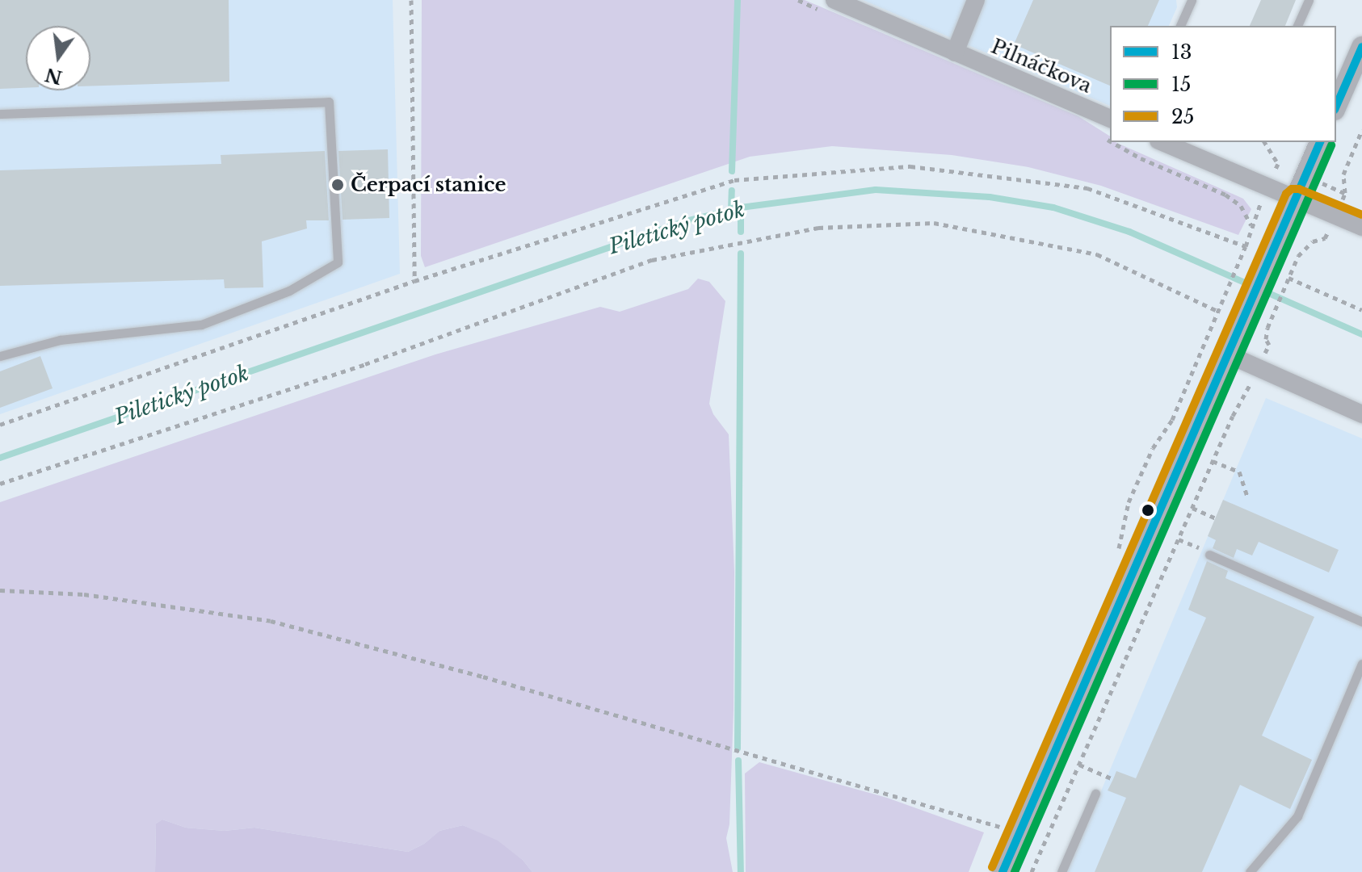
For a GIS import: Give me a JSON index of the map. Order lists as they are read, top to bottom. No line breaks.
{"streets":{"street":["Pilnáčkova"]},"water":["Piletický potok"],"places":["Čerpací stanice"],"lines":["transit line 13","transit line 15","transit line 25"],"legend":["13","15","25"],"north":"bottom"}
